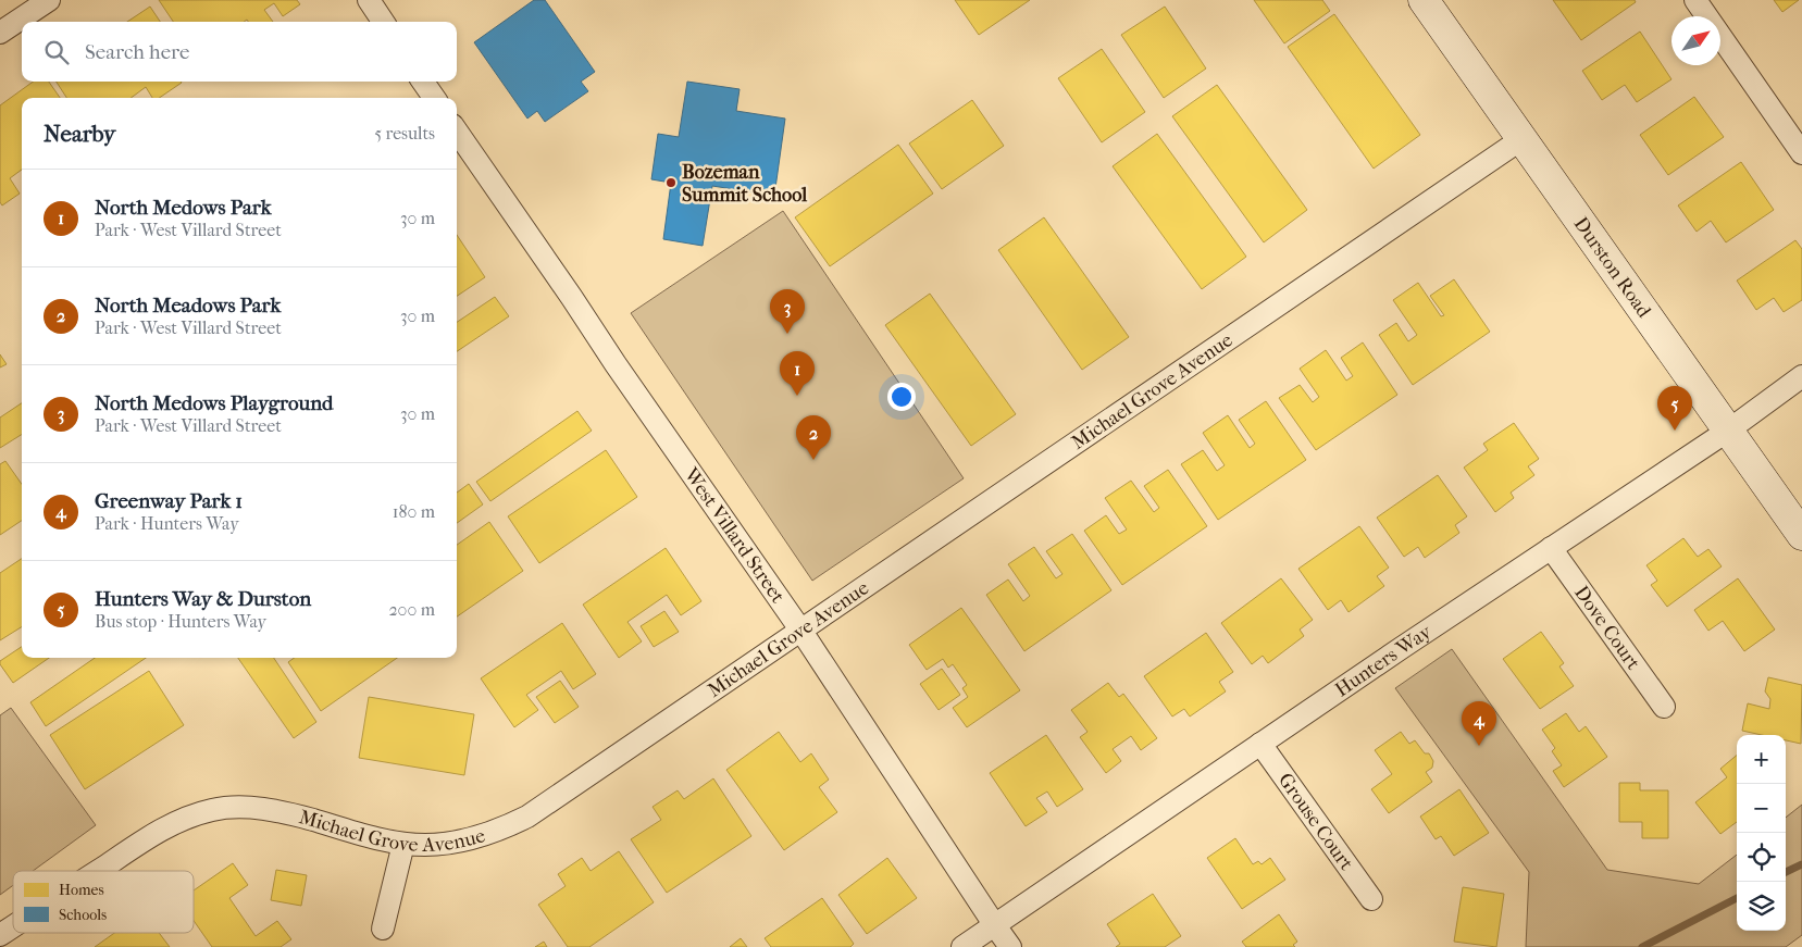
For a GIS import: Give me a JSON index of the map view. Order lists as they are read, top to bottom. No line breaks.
{"streets":{"main road":["Durston Road"],"street":["Michael Grove Avenue","West Villard Street","Dove Court","Hunters Way","Grouse Court"]},"crossings":[["Durston Road","Michael Grove Avenue"],["Durston Road","Hunters Way"],["Michael Grove Avenue","West Villard Street"],["West Villard Street","Hunters Way"],["Dove Court","Hunters Way"],["Hunters Way","Grouse Court"]],"places":["Bozeman Summit School"],"legend":["Homes","Schools"],"north":"top right","page":{"search":"Search here","heading":["Nearby","5 results"],"list":[{"mark":"1","name":"North Medows Park","note":"Park · West Villard Street","value":"30 m"},{"mark":"2","name":"North Meadows Park","note":"Park · West Villard Street","value":"30 m"},{"mark":"3","name":"North Medows Playground","note":"Park · West Villard Street","value":"30 m"},{"mark":"4","name":"Greenway Park 1","note":"Park · Hunters Way","value":"180 m"},{"mark":"5","name":"Hunters Way & Durston","note":"Bus stop · Hunters Way","value":"200 m"}],"pins":["3","1","5","2","4"],"map_buttons":["+","−"]}}
